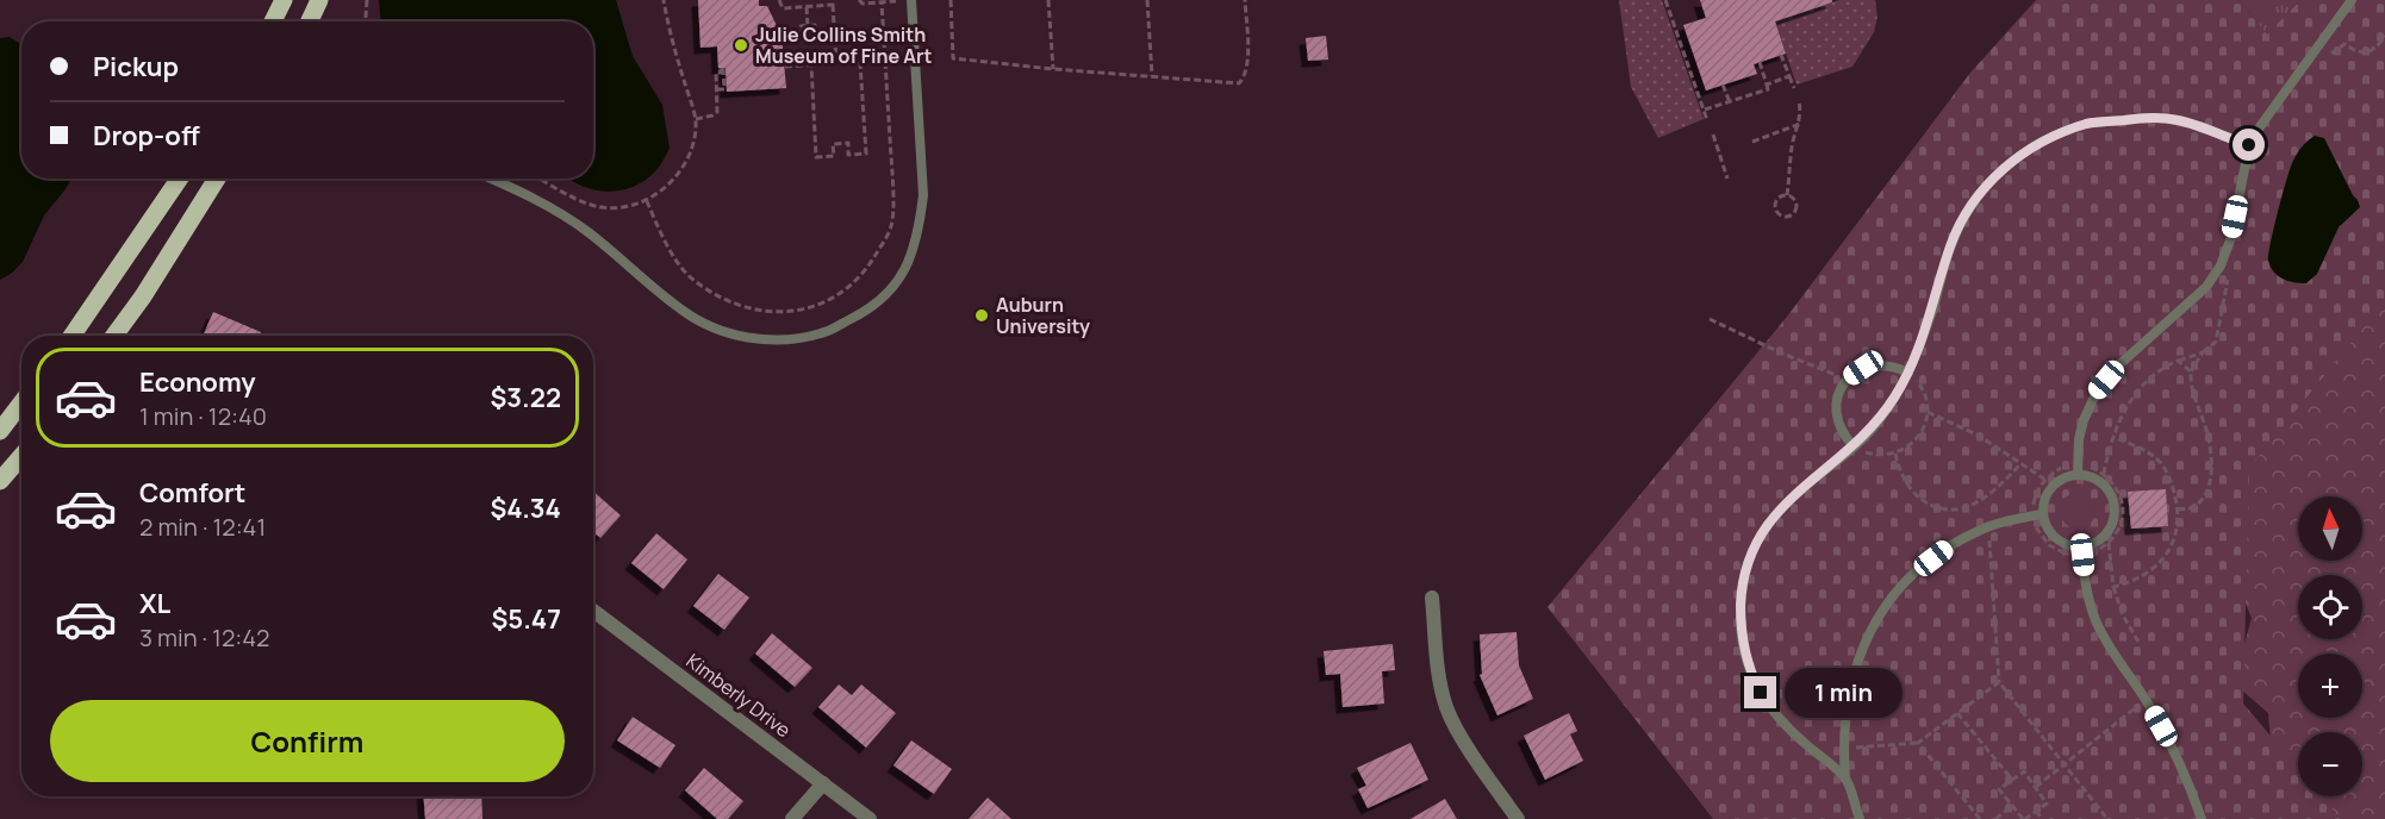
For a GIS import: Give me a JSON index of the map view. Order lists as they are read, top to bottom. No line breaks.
{"streets":{"street":["Kimberly Drive"]},"places":["Julie Collins Smith Museum of Fine Art","Auburn University"],"north":"top","page":{"banner":["Pickup","Drop-off"],"list":[{"name":"Economy","note":"1 min · 12:40","value":"$3.22"},{"name":"Comfort","note":"2 min · 12:41","value":"$4.34"},{"name":"XL","note":"3 min · 12:42","value":"$5.47"}],"map_buttons":["+","−"],"bubble":"1 min","buttons":"Confirm"}}
